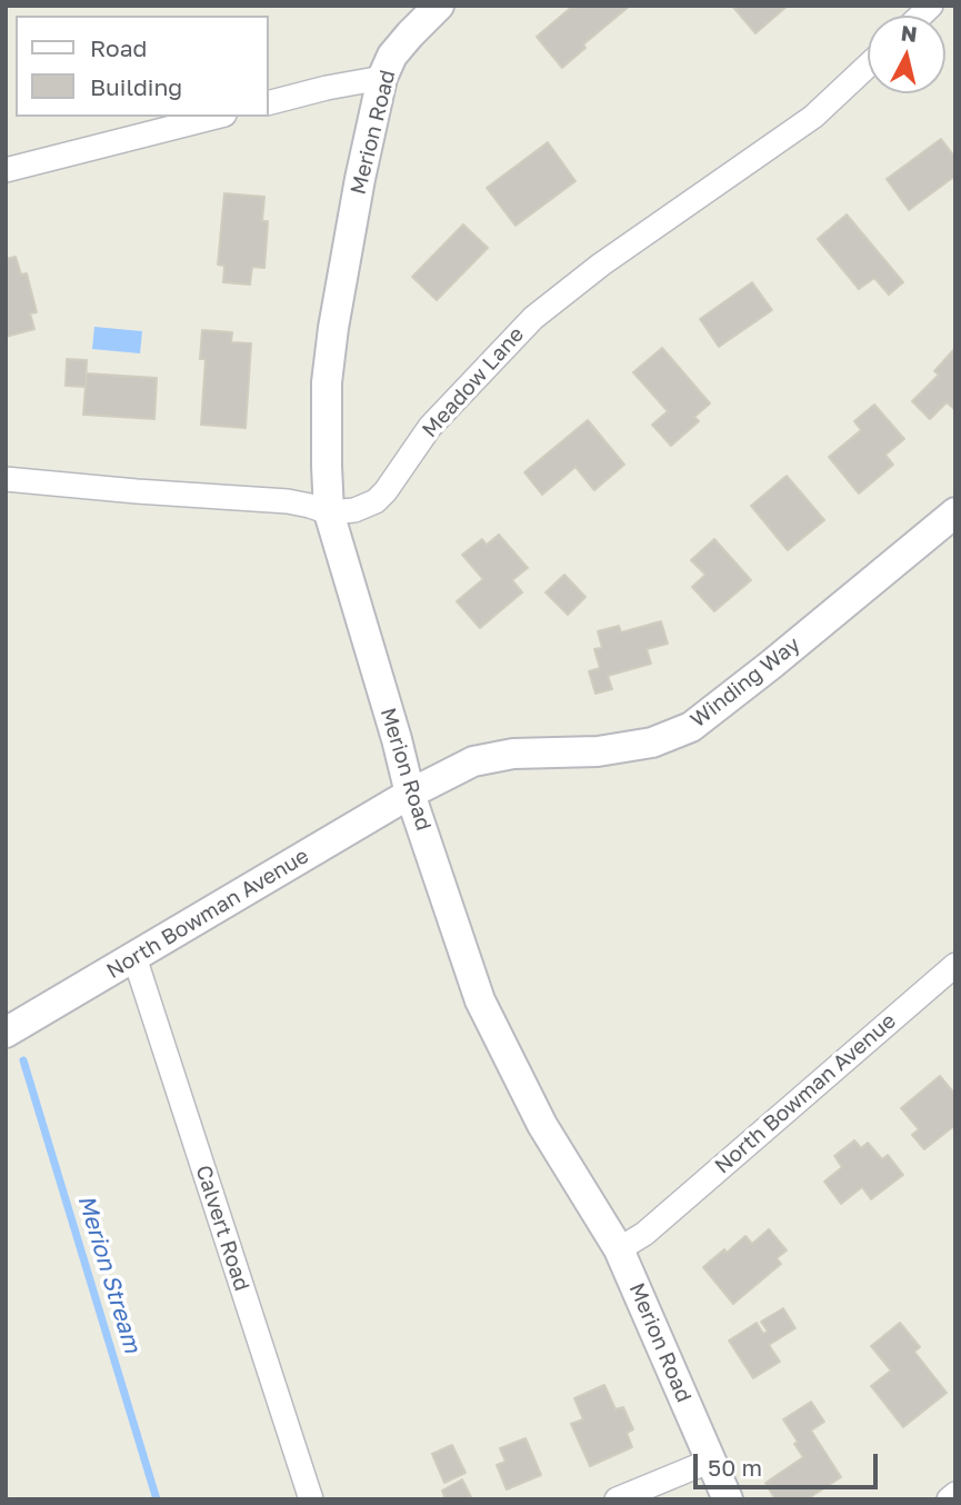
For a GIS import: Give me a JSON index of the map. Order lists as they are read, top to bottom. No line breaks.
{"streets":{"street":["Merion Road","Meadow Lane","Winding Way","North Bowman Avenue","Calvert Road"]},"crossings":[["Merion Road","Meadow Lane"],["Merion Road","Winding Way"],["Merion Road","North Bowman Avenue"],["Winding Way","North Bowman Avenue"],["North Bowman Avenue","Calvert Road"]],"water":["Merion Stream"],"legend":["Road","Building"],"scale_bar":"50 m","north":"top"}
